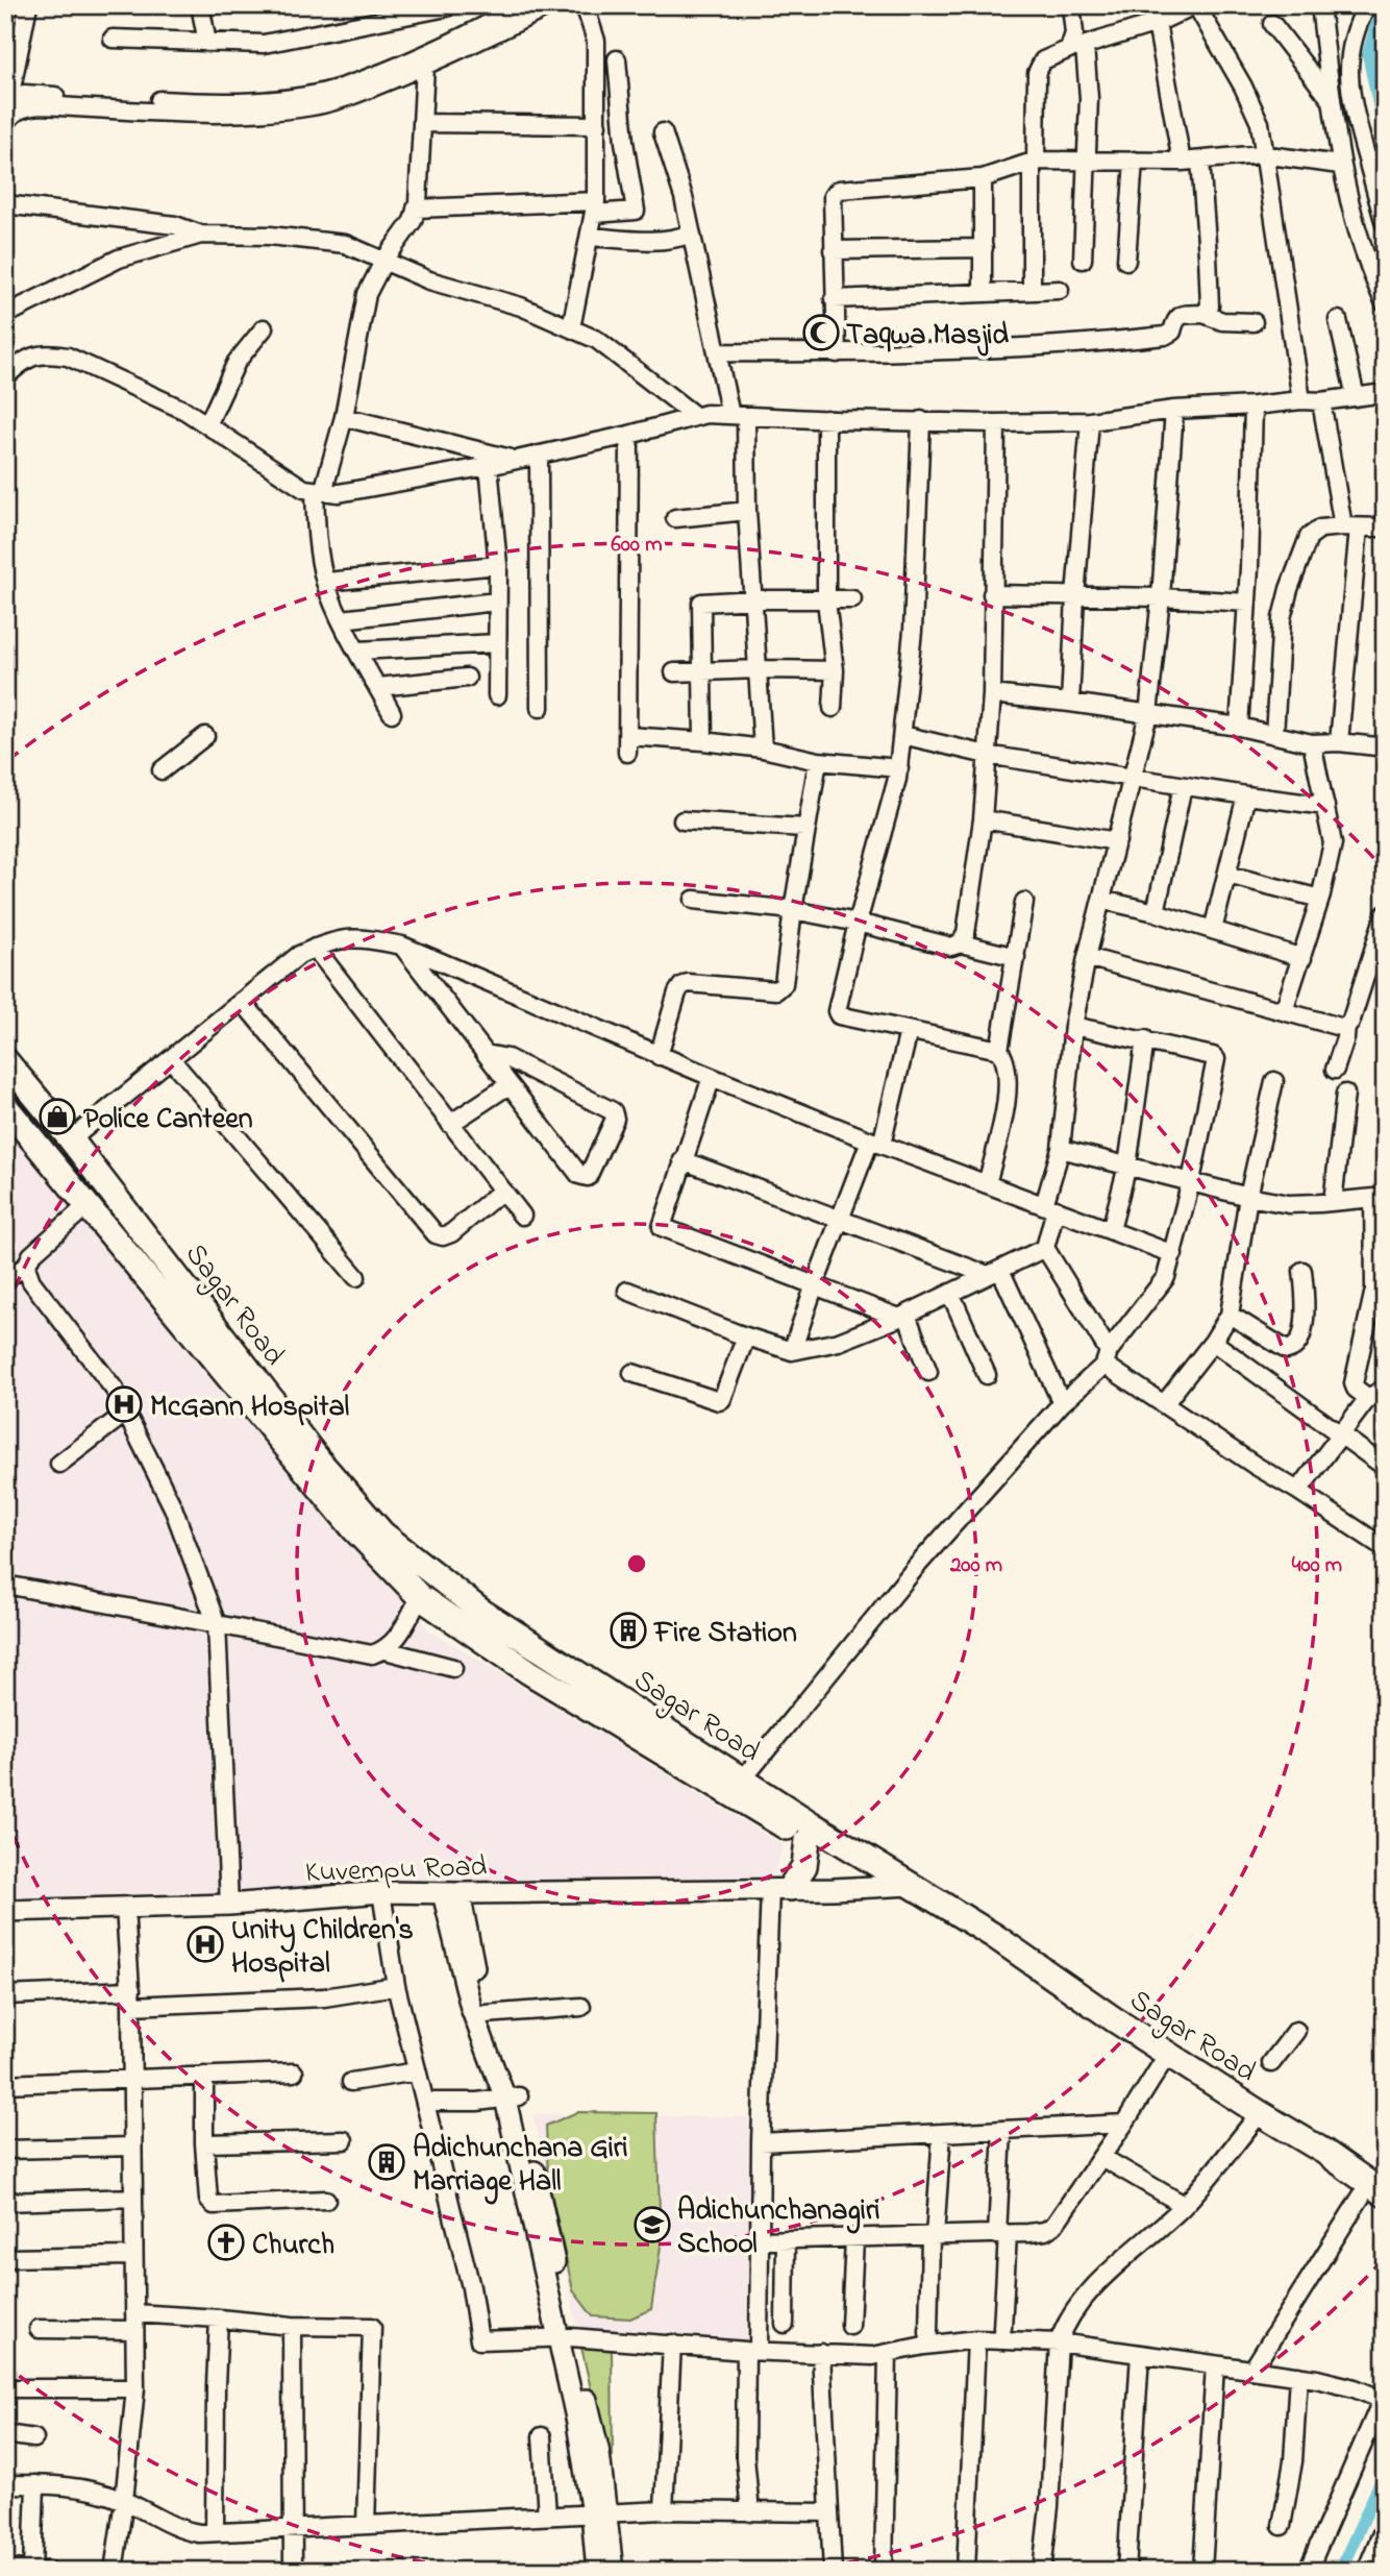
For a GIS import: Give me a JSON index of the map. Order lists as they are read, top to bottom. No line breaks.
{"streets":{"highway":["Sagar Road"],"main road":["Kuvempu Road"]},"crossings":[["Sagar Road","Kuvempu Road"]],"places":{"mosque":["Taqwa Masjid"],"shop":["Police Canteen"],"hospital":["McGann Hospital","Unity Children's Hospital"],"building":["Fire Station","Adichunchana Giri Marriage Hall"],"school or university":["Adichunchanagiri School"],"church":["Church"]},"rings":["600 m","200 m","400 m"]}
